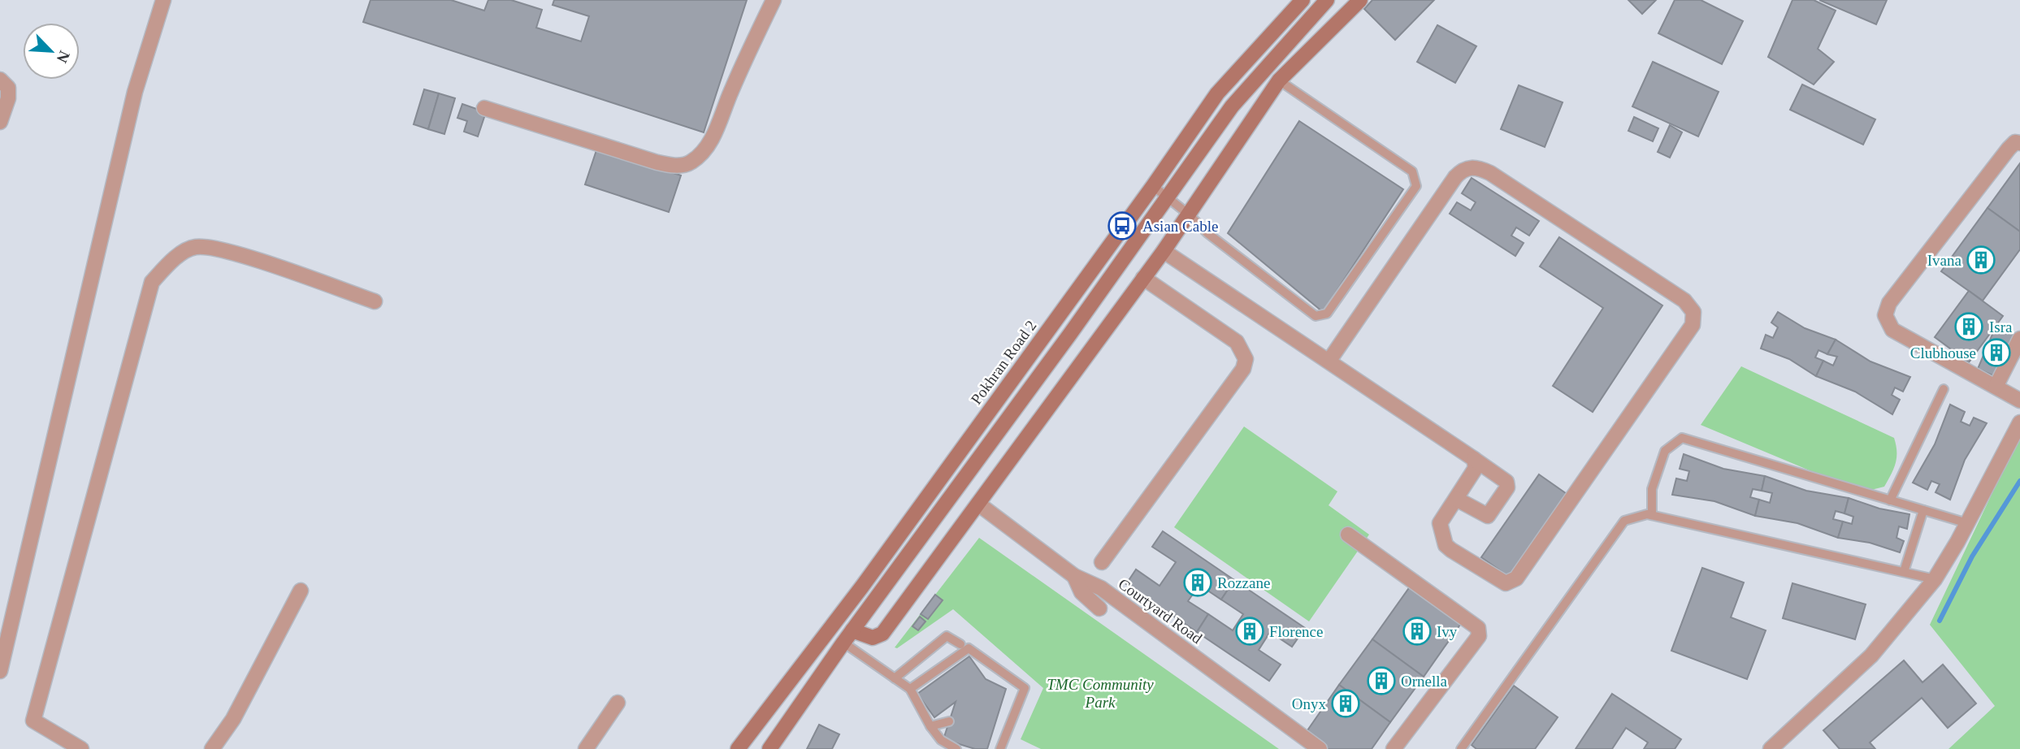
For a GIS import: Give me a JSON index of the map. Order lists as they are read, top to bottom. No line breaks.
{"streets":{"main road":["Pokhran Road 2"],"street":["Courtyard Road"]},"parks":["TMC Community Park"],"places":{"bus stop":["Asian Cable"],"building":["Ivana","Isra","Clubhouse","Rozzane","Florence","Ivy","Ornella","Onyx"]},"north":"bottom right"}
